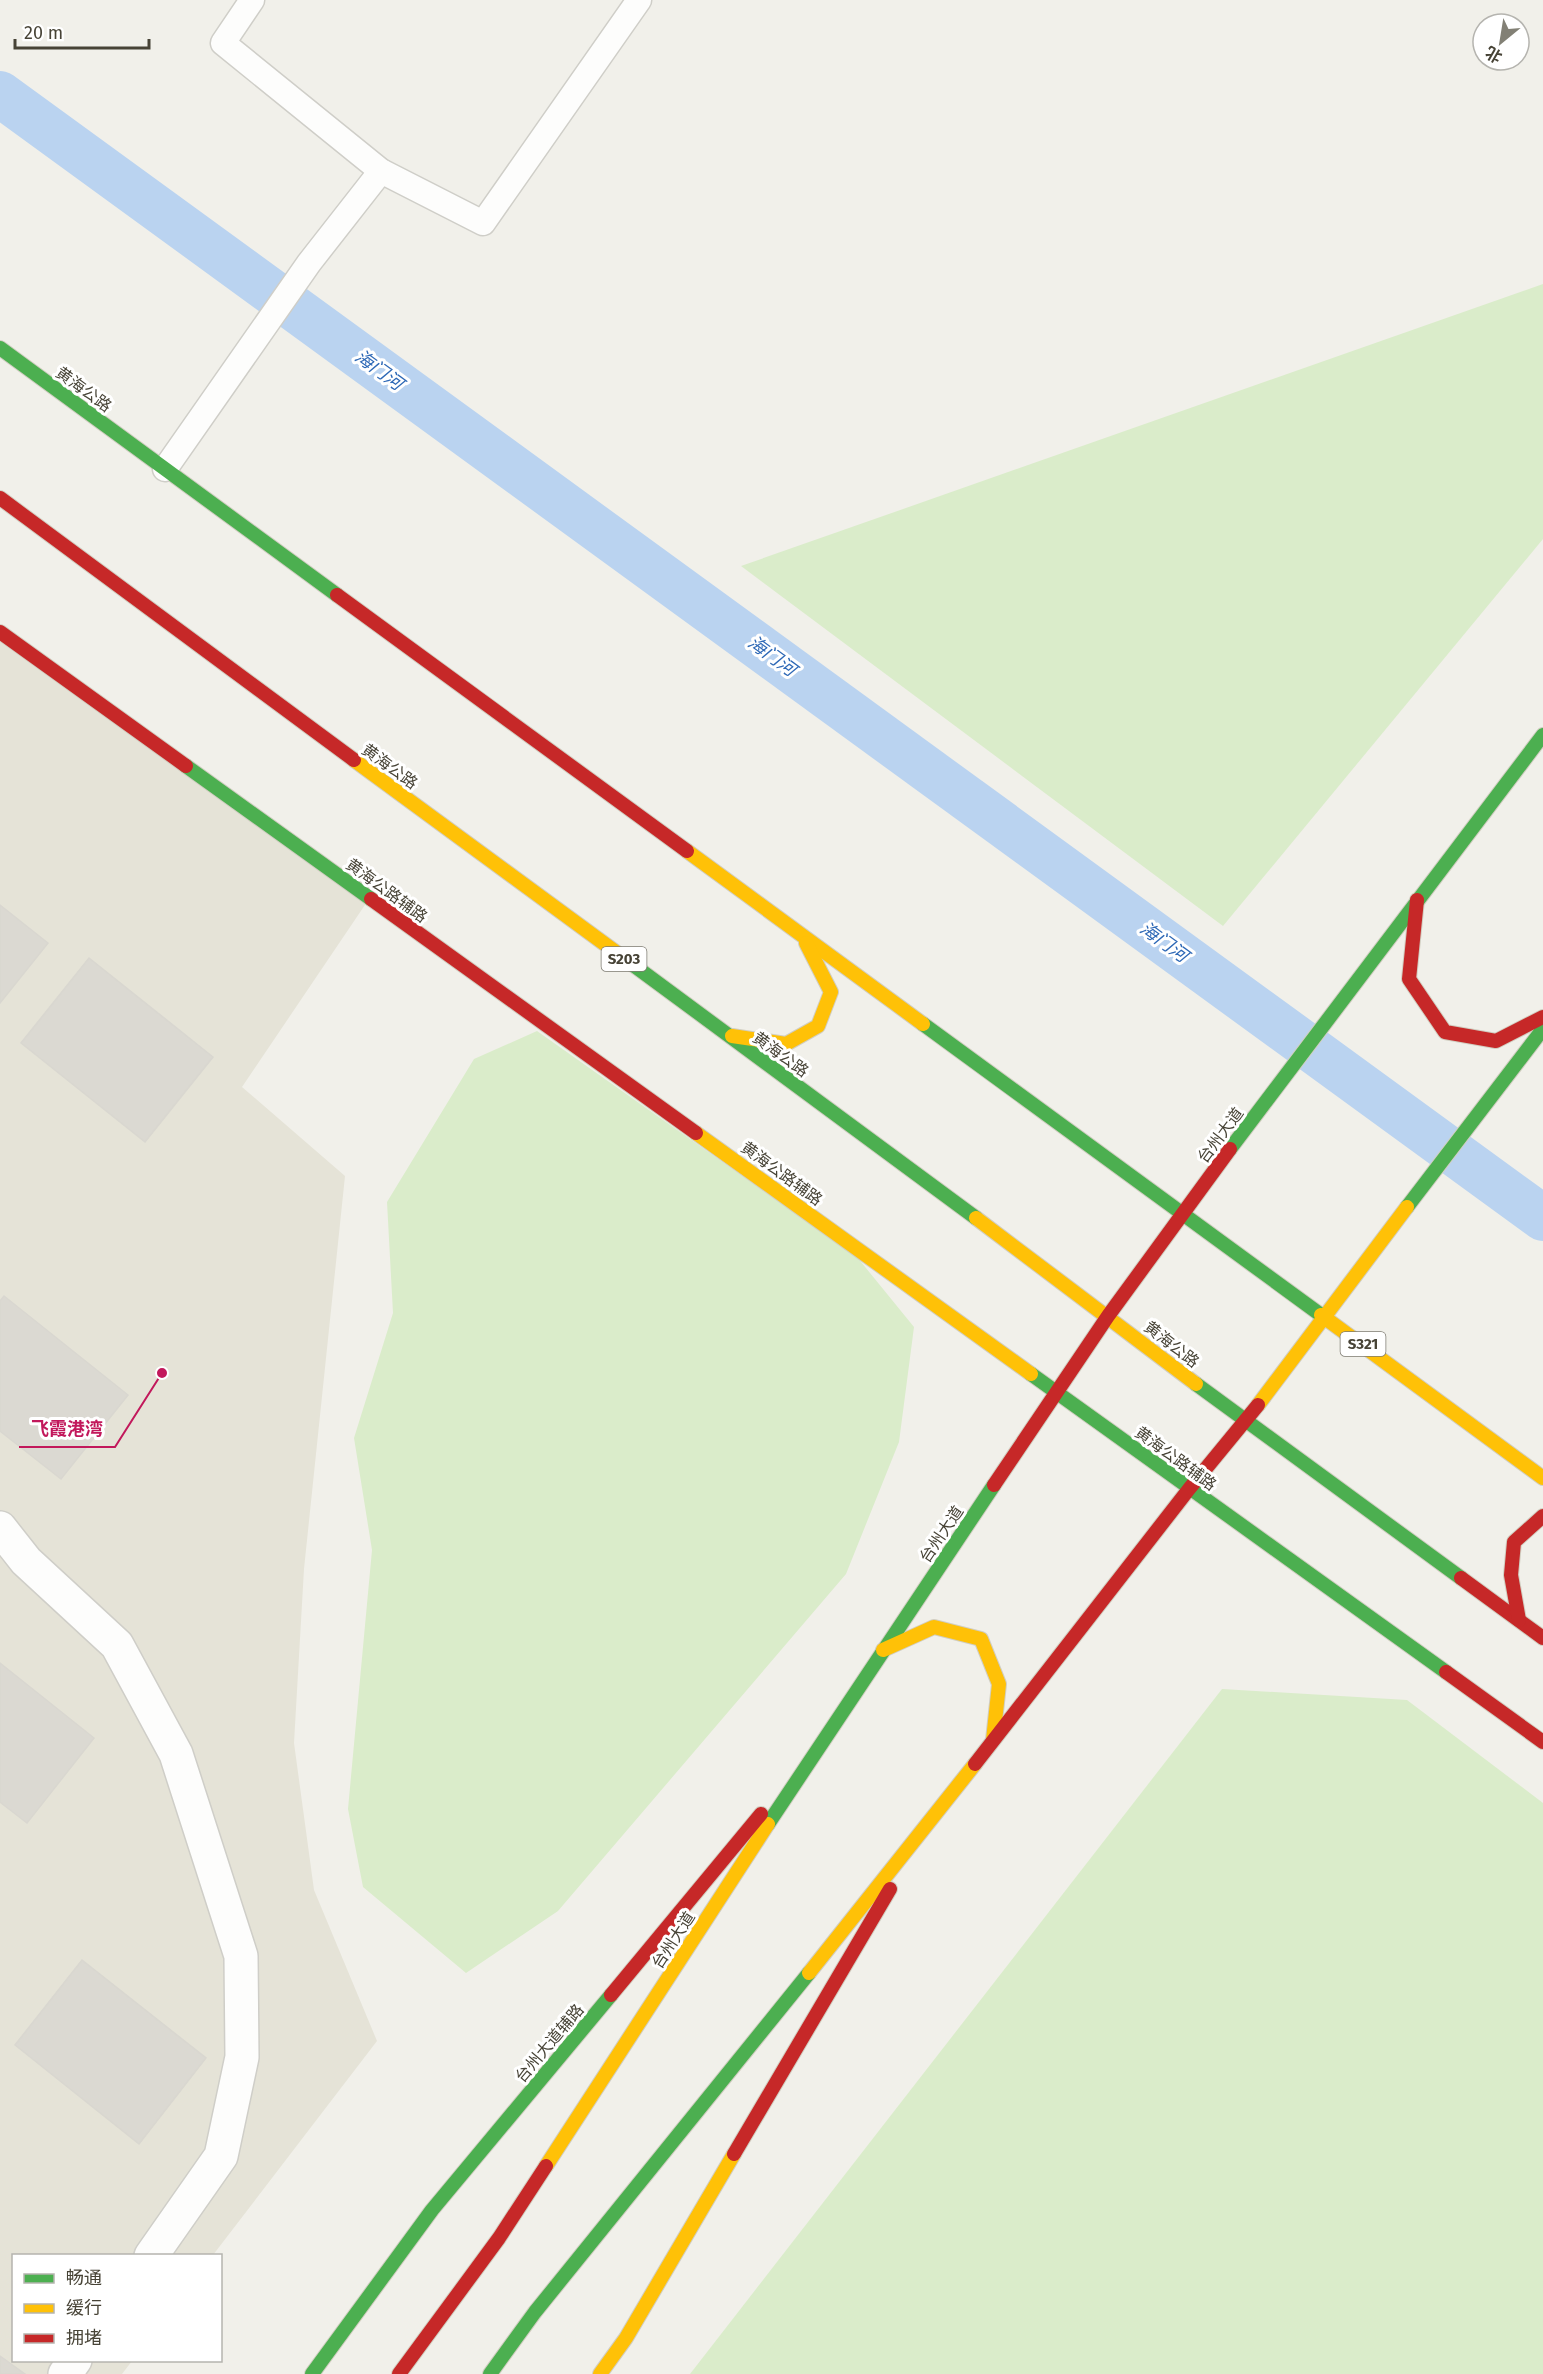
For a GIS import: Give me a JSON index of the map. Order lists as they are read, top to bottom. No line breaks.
{"streets":{"main road":["黄海公路","黄海公路辅路","S203","台州大道","S321","台州大道辅路"]},"crossings":[["黄海公路","台州大道"],["黄海公路辅路","台州大道"],["台州大道","台州大道辅路"]],"water":["海门河"],"places":["飞霞港湾"],"legend":["畅通","缓行","拥堵"],"scale_bar":"20 m","north":"bottom left"}
